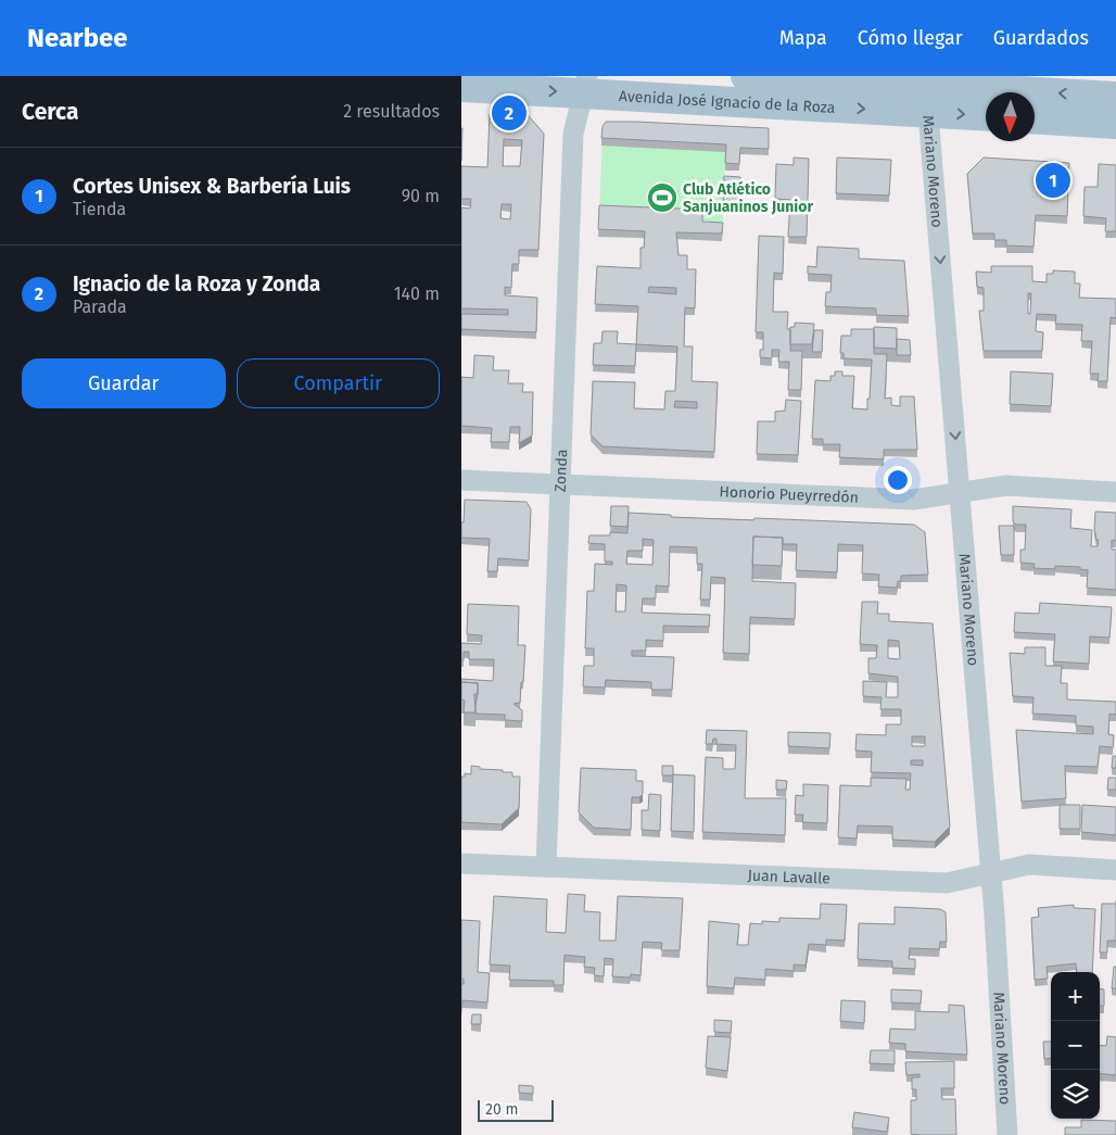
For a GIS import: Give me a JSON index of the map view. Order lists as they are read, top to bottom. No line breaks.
{"streets":{"main road":["Avenida José Ignacio de la Roza"],"street":["Mariano Moreno","Zonda","Honorio Pueyrredón","Juan Lavalle"]},"crossings":[["Avenida José Ignacio de la Roza","Mariano Moreno"],["Avenida José Ignacio de la Roza","Zonda"],["Mariano Moreno","Honorio Pueyrredón"],["Mariano Moreno","Juan Lavalle"],["Zonda","Honorio Pueyrredón"],["Zonda","Juan Lavalle"]],"one_way":["Mariano Moreno"],"places":{"sports":["Club Atlético Sanjuaninos Junior"]},"scale_bar":"20 m","north":"bottom","page":{"header":"Nearbee","nav":["Mapa","Cómo llegar","Guardados"],"heading":["Cerca","2 resultados"],"pins":["2","1"],"list":[{"mark":"1","name":"Cortes Unisex & Barbería Luis","note":"Tienda","value":"90 m"},{"mark":"2","name":"Ignacio de la Roza y Zonda","note":"Parada","value":"140 m"}],"buttons":["Guardar","Compartir"],"map_buttons":["+","−"],"scale":"20 m"}}
